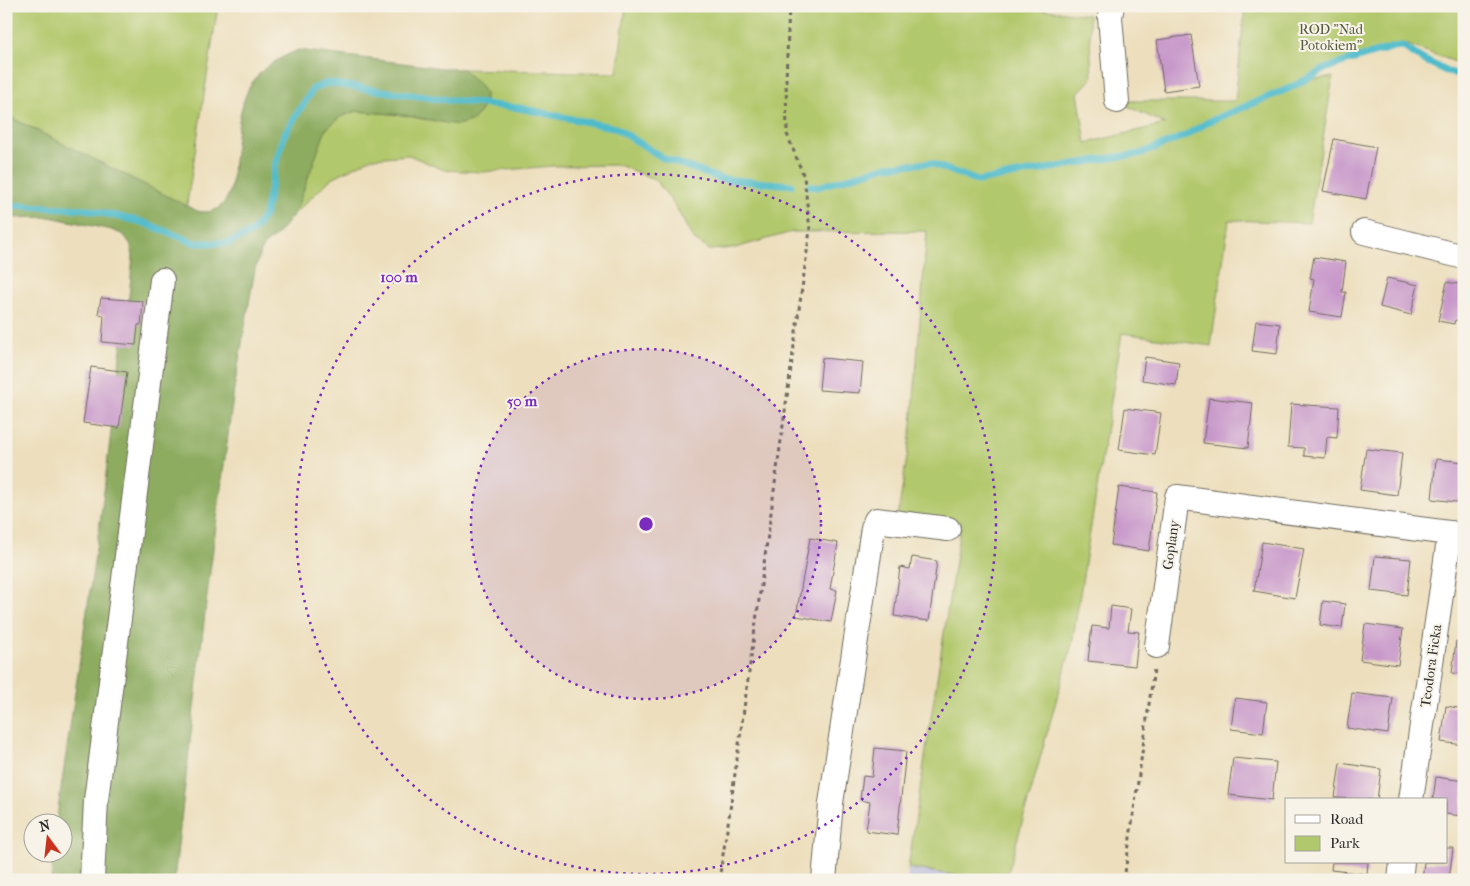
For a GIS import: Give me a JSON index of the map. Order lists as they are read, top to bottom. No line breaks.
{"streets":{"street":["Goplany","Teodora Ficka"]},"crossings":[["Goplany","Teodora Ficka"]],"parks":["ROD \"Nad Potokiem\""],"legend":["Road","Park"],"north":"top","rings":["100 m","50 m"]}
